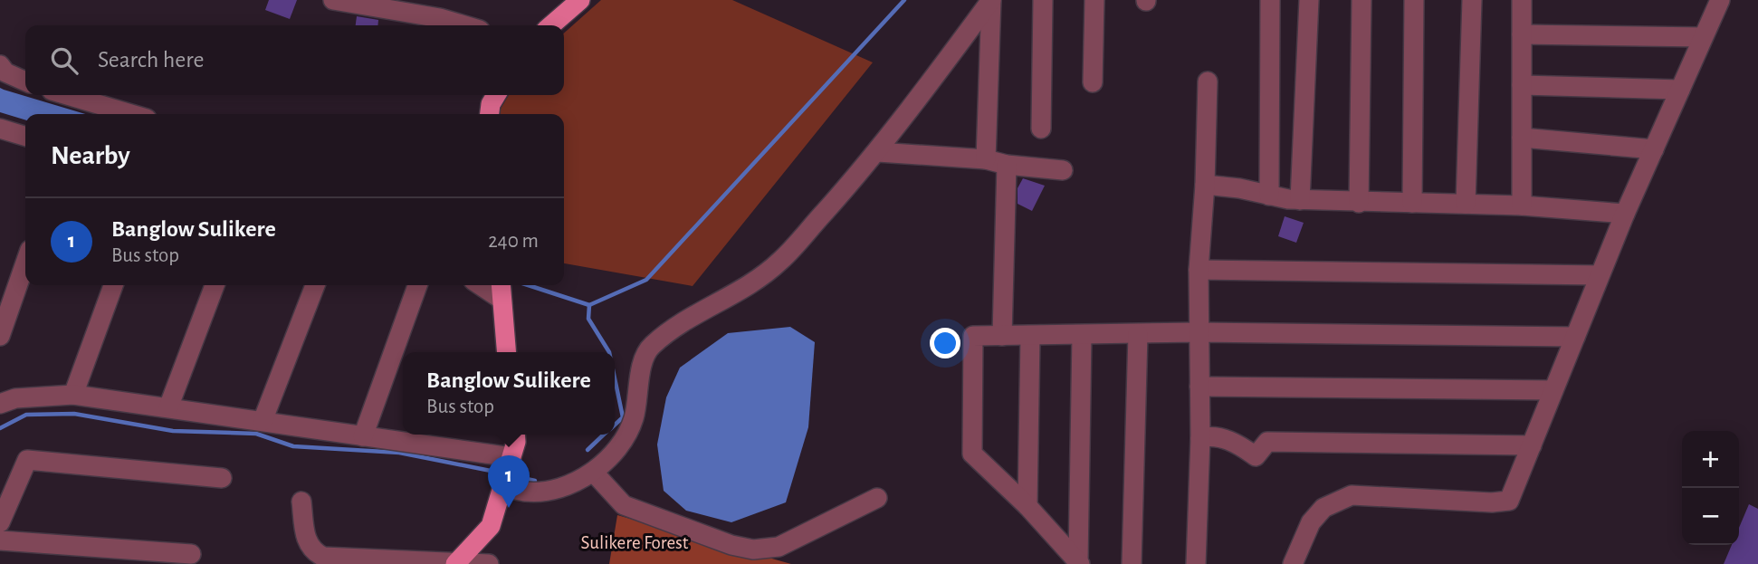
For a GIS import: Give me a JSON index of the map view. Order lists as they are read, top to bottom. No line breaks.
{"parks":["Sulikere Forest"],"page":{"search":"Search here","heading":"Nearby","list":[{"mark":"1","name":"Banglow Sulikere","note":"Bus stop","value":"240 m"}],"popup":["Banglow Sulikere","Bus stop"],"map_buttons":["+","−"],"pins":"1"}}
